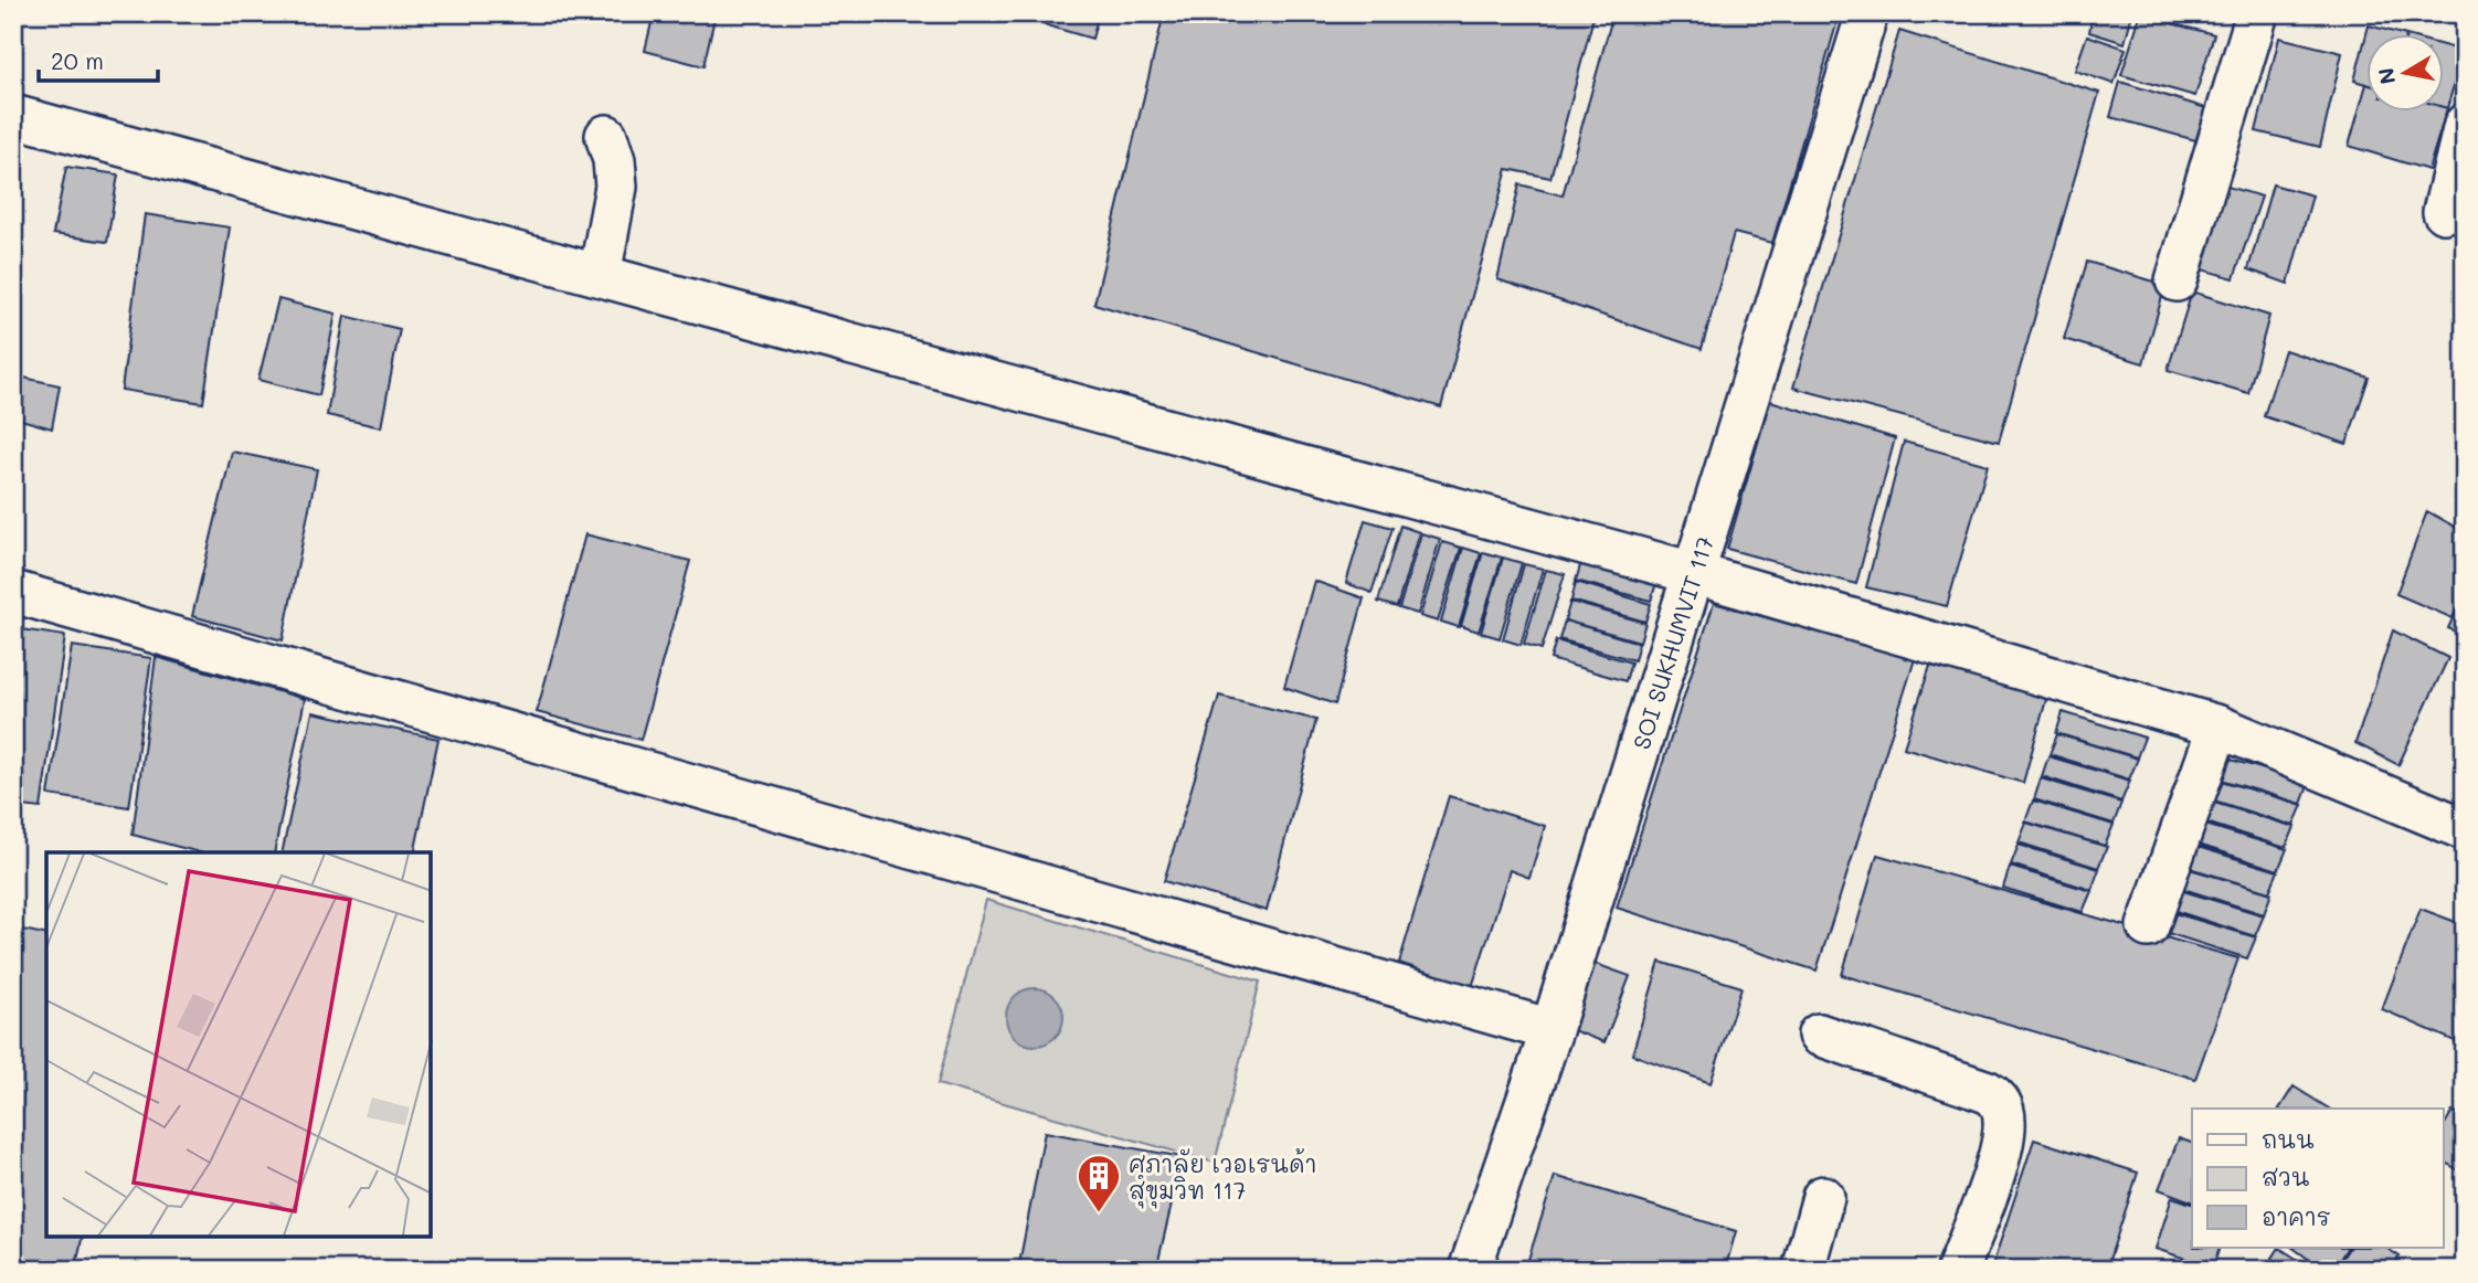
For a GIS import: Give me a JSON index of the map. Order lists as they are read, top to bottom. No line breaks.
{"streets":{"street":["SOI SUKHUMVIT 117"]},"places":{"building":["ศุภาลัย เวอเรนด้า สุขุมวิท 117"]},"legend":["ถนน","สวน","อาคาร"],"scale_bar":"20 m","north":"left"}
